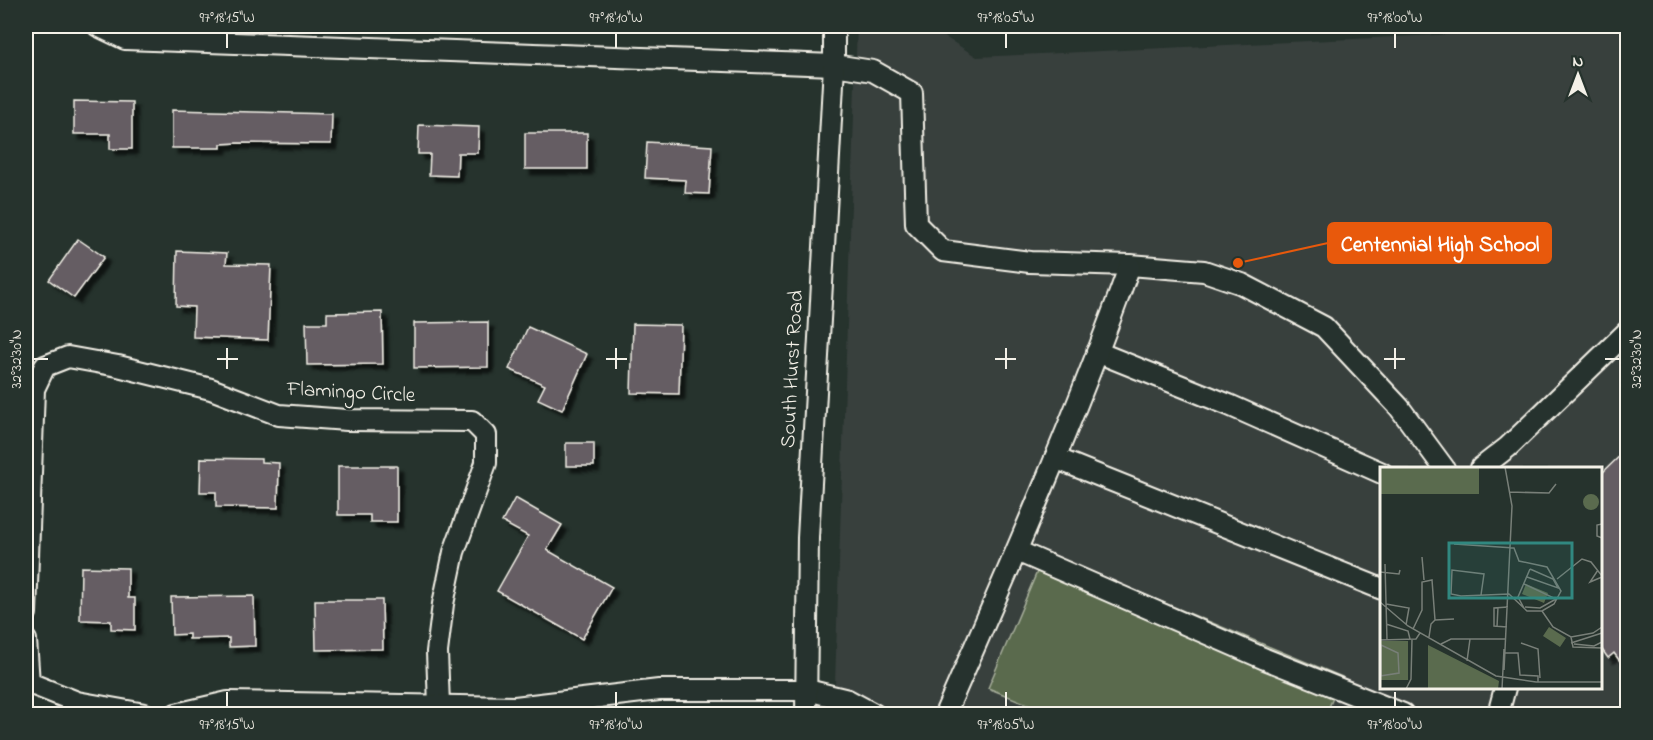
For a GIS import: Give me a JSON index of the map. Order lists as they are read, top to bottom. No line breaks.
{"streets":{"street":["South Hurst Road","Flamingo Circle"]},"places":["Centennial High School"],"north":"top","coordinates":["97°18'15\"W","97°18'10\"W","97°18'05\"W","97°18'00\"W","32°32'30\"N"]}
